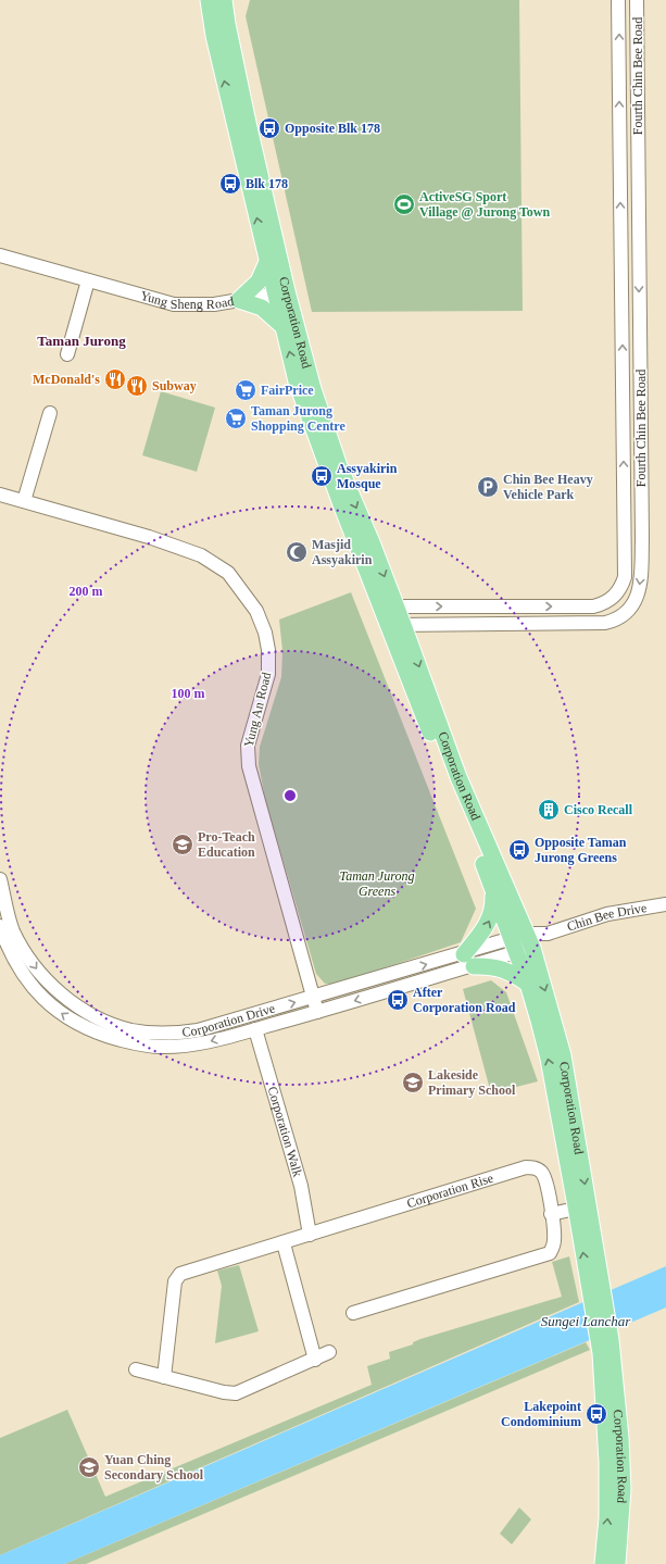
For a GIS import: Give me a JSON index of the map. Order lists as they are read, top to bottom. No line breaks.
{"streets":{"main road":["Corporation Road"],"street":["Fourth Chin Bee Road","Yung Sheng Road","Yung An Road","Chin Bee Drive","Corporation Drive","Corporation Walk","Corporation Rise"]},"crossings":[["Fourth Chin Bee Road","Corporation Road"],["Yung Sheng Road","Corporation Road"],["Corporation Road","Chin Bee Drive"],["Corporation Road","Corporation Drive"],["Yung An Road","Corporation Drive"],["Chin Bee Drive","Corporation Drive"],["Corporation Drive","Corporation Walk"],["Corporation Walk","Corporation Rise"]],"districts":["Taman Jurong"],"water":["Sungei Lanchar"],"parks":["Taman Jurong Greens"],"places":{"bus stop":["Opposite Blk 178","Blk 178","Assyakirin Mosque","Opposite Taman Jurong Greens","After Corporation Road","Lakepoint Condominium"],"sports":["ActiveSG Sport Village @ Jurong Town"],"restaurant":["McDonald's","Subway"],"supermarket":["FairPrice","Taman Jurong Shopping Centre"],"parking":["Chin Bee Heavy Vehicle Park"],"mosque":["Masjid Assyakirin"],"building":["Cisco Recall"],"school or university":["Pro-Teach Education","Lakeside Primary School","Yuan Ching Secondary School"]},"rings":["200 m","100 m"]}
